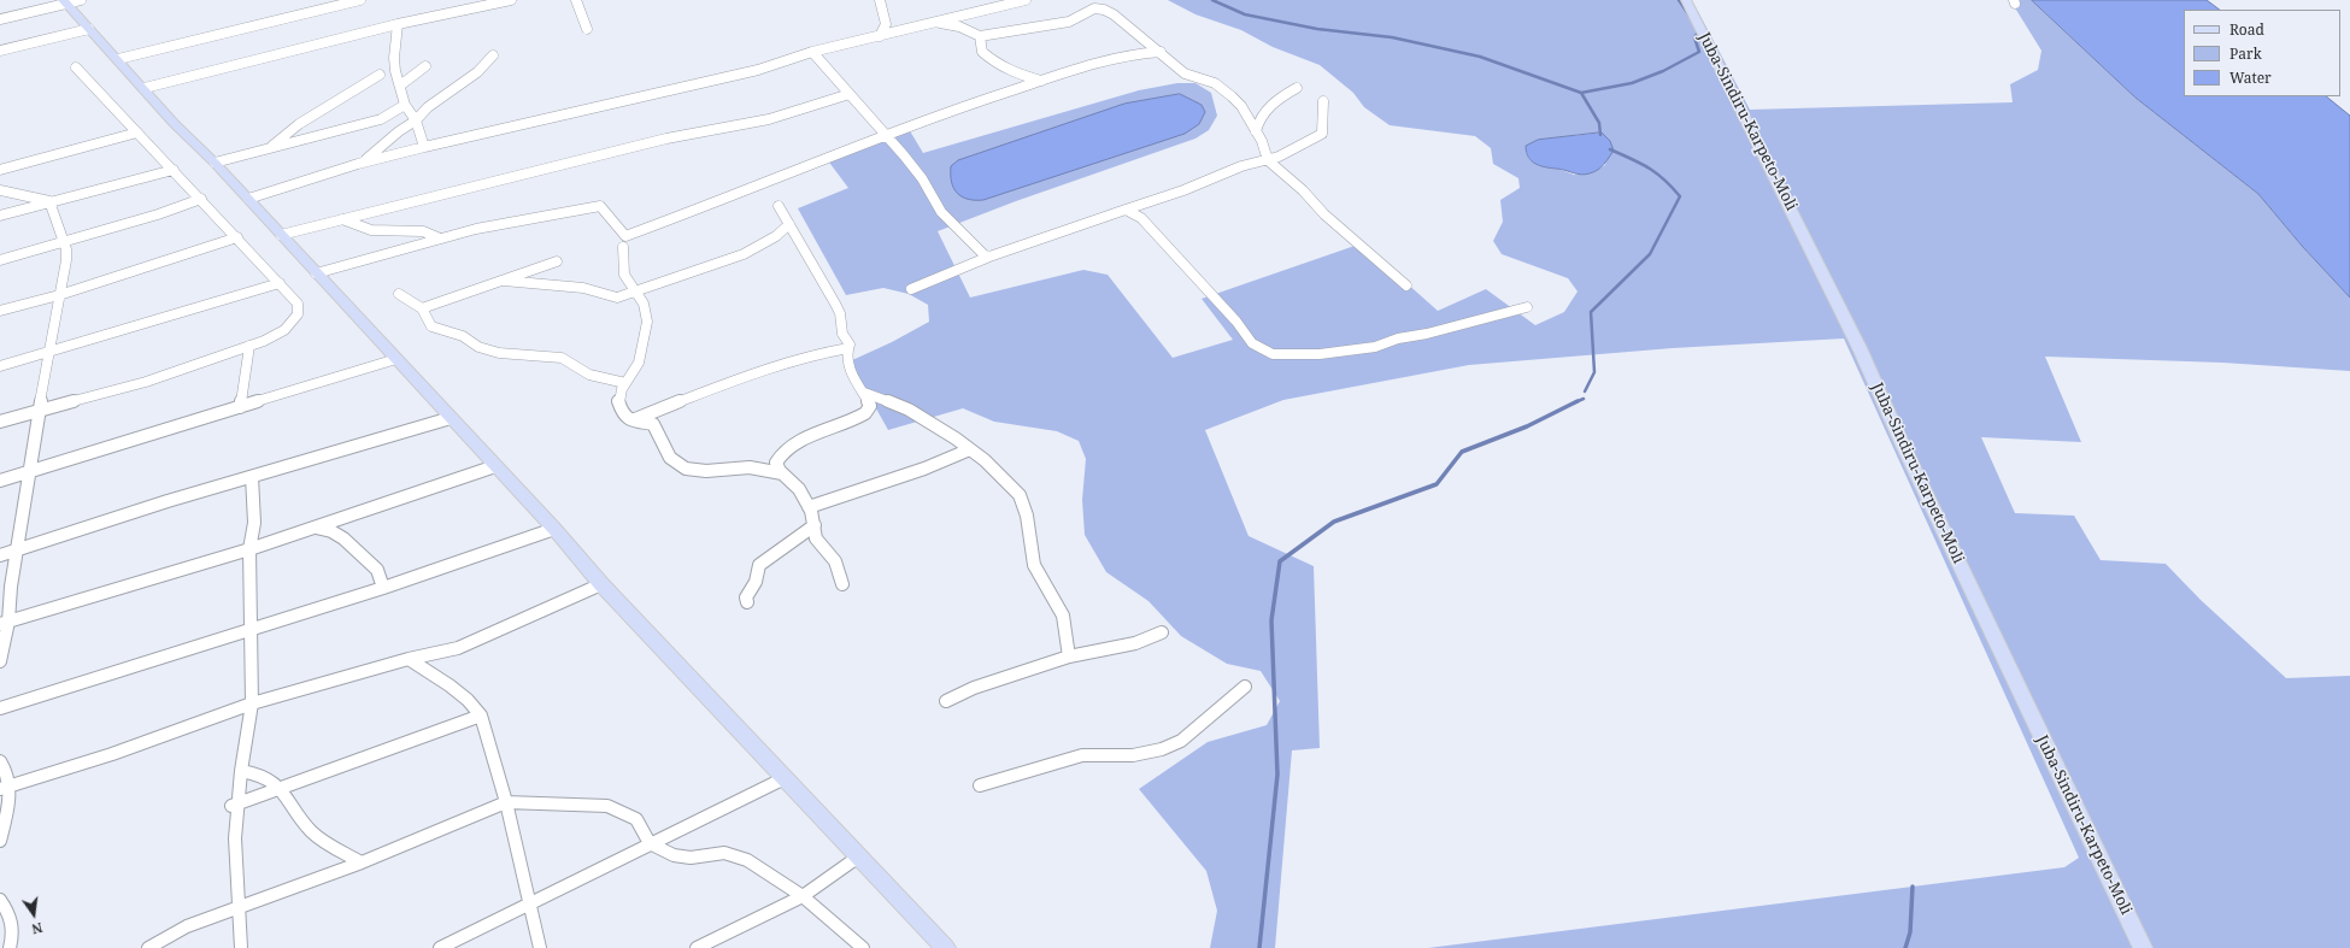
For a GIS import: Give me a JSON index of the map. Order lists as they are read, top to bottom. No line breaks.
{"streets":{"main road":["Juba-Sindiru-Karpeto-Moli"]},"legend":["Road","Park","Water"],"north":"bottom"}
